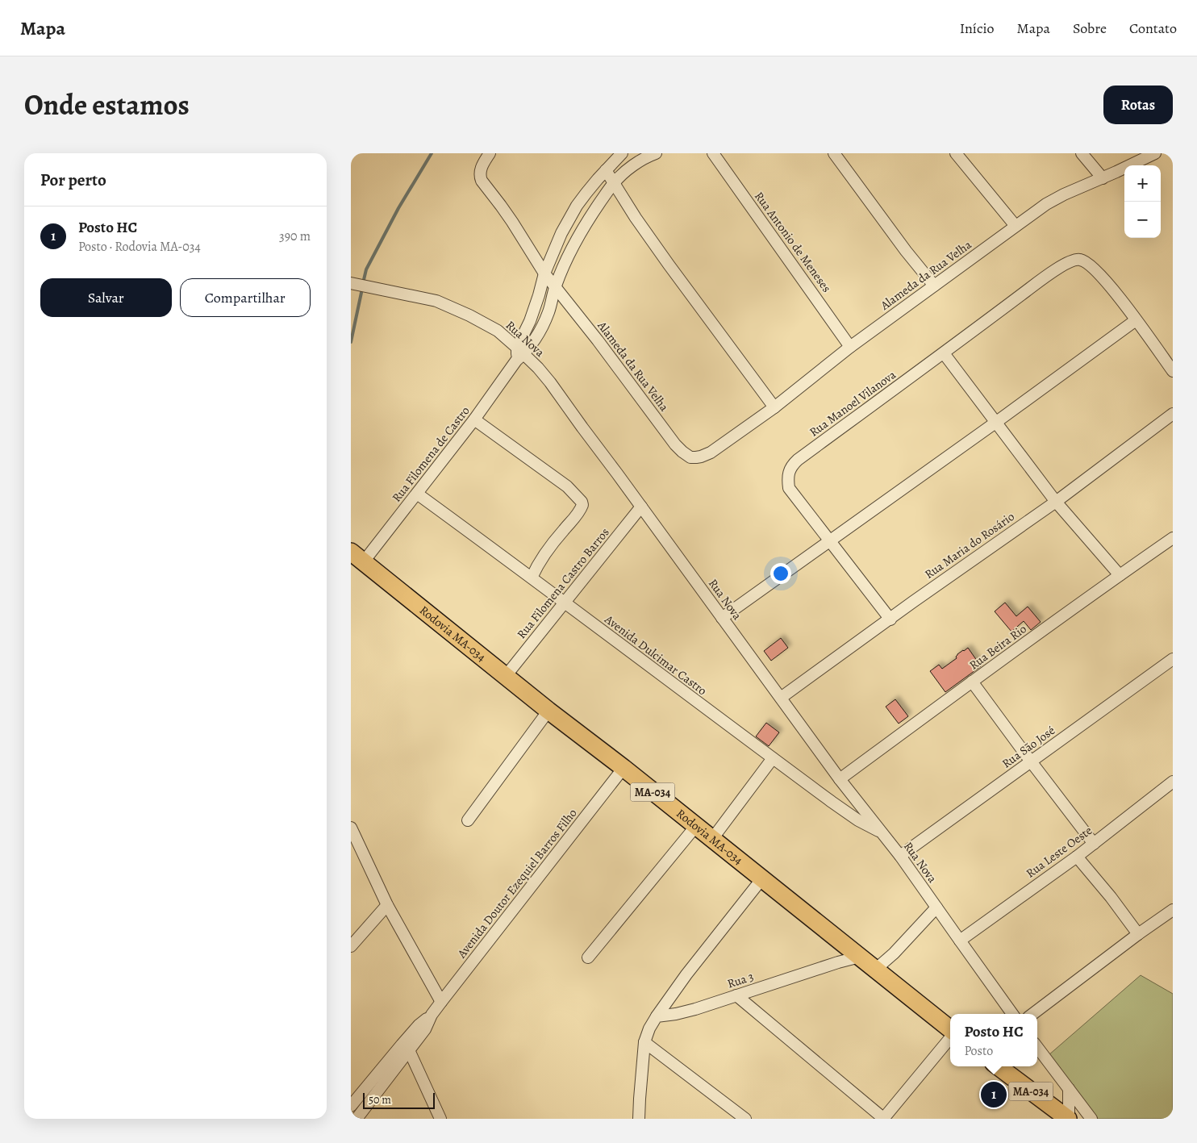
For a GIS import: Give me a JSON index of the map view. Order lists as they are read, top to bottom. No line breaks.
{"streets":{"main road":["Rodovia MA-034","MA-034"],"street":["Rua Antonio de Meneses","Alameda da Rua Velha","Rua Nova","Rua Manoel Vilanova","Rua Filomena de Castro","Rua Maria do Rosário","Rua Filomena Castro Barros","Rua Beira Rio","Avenida Dulcimar Castro","Rua São José","Rua Leste Oeste","Avenida Doutor Ezequiel Barros Filho","Rua 3"]},"crossings":[["Rua Antonio de Meneses","Alameda da Rua Velha"],["Rua Nova","Rua Filomena de Castro"],["Rua Nova","Rua Maria do Rosário"],["Rua Nova","Rua Filomena Castro Barros"],["Rua Nova","Rua Beira Rio"],["Rua Nova","Avenida Dulcimar Castro"],["Rua Nova","Rua São José"],["Rua Nova","Rua Leste Oeste"],["Rua Manoel Vilanova","Rua Maria do Rosário"],["Rua Filomena de Castro","Rodovia MA-034"],["Rua Filomena de Castro","Avenida Dulcimar Castro"],["Rua Filomena Castro Barros","Rodovia MA-034"],["Rua Filomena Castro Barros","Avenida Dulcimar Castro"],["Rodovia MA-034","Avenida Doutor Ezequiel Barros Filho"],["Rodovia MA-034","Rua 3"]],"scale_bar":"50 m","page":{"header":"Mapa","nav":["Início","Mapa","Sobre","Contato"],"title":"Onde estamos","buttons":["Rotas",["Salvar","Compartilhar"]],"heading":"Por perto","map_buttons":["+","−"],"list":[{"mark":"1","name":"Posto HC","note":"Posto · Rodovia MA-034","value":"390 m"}],"popup":["Posto HC","Posto"],"pins":"1","scale":"50 m"}}
